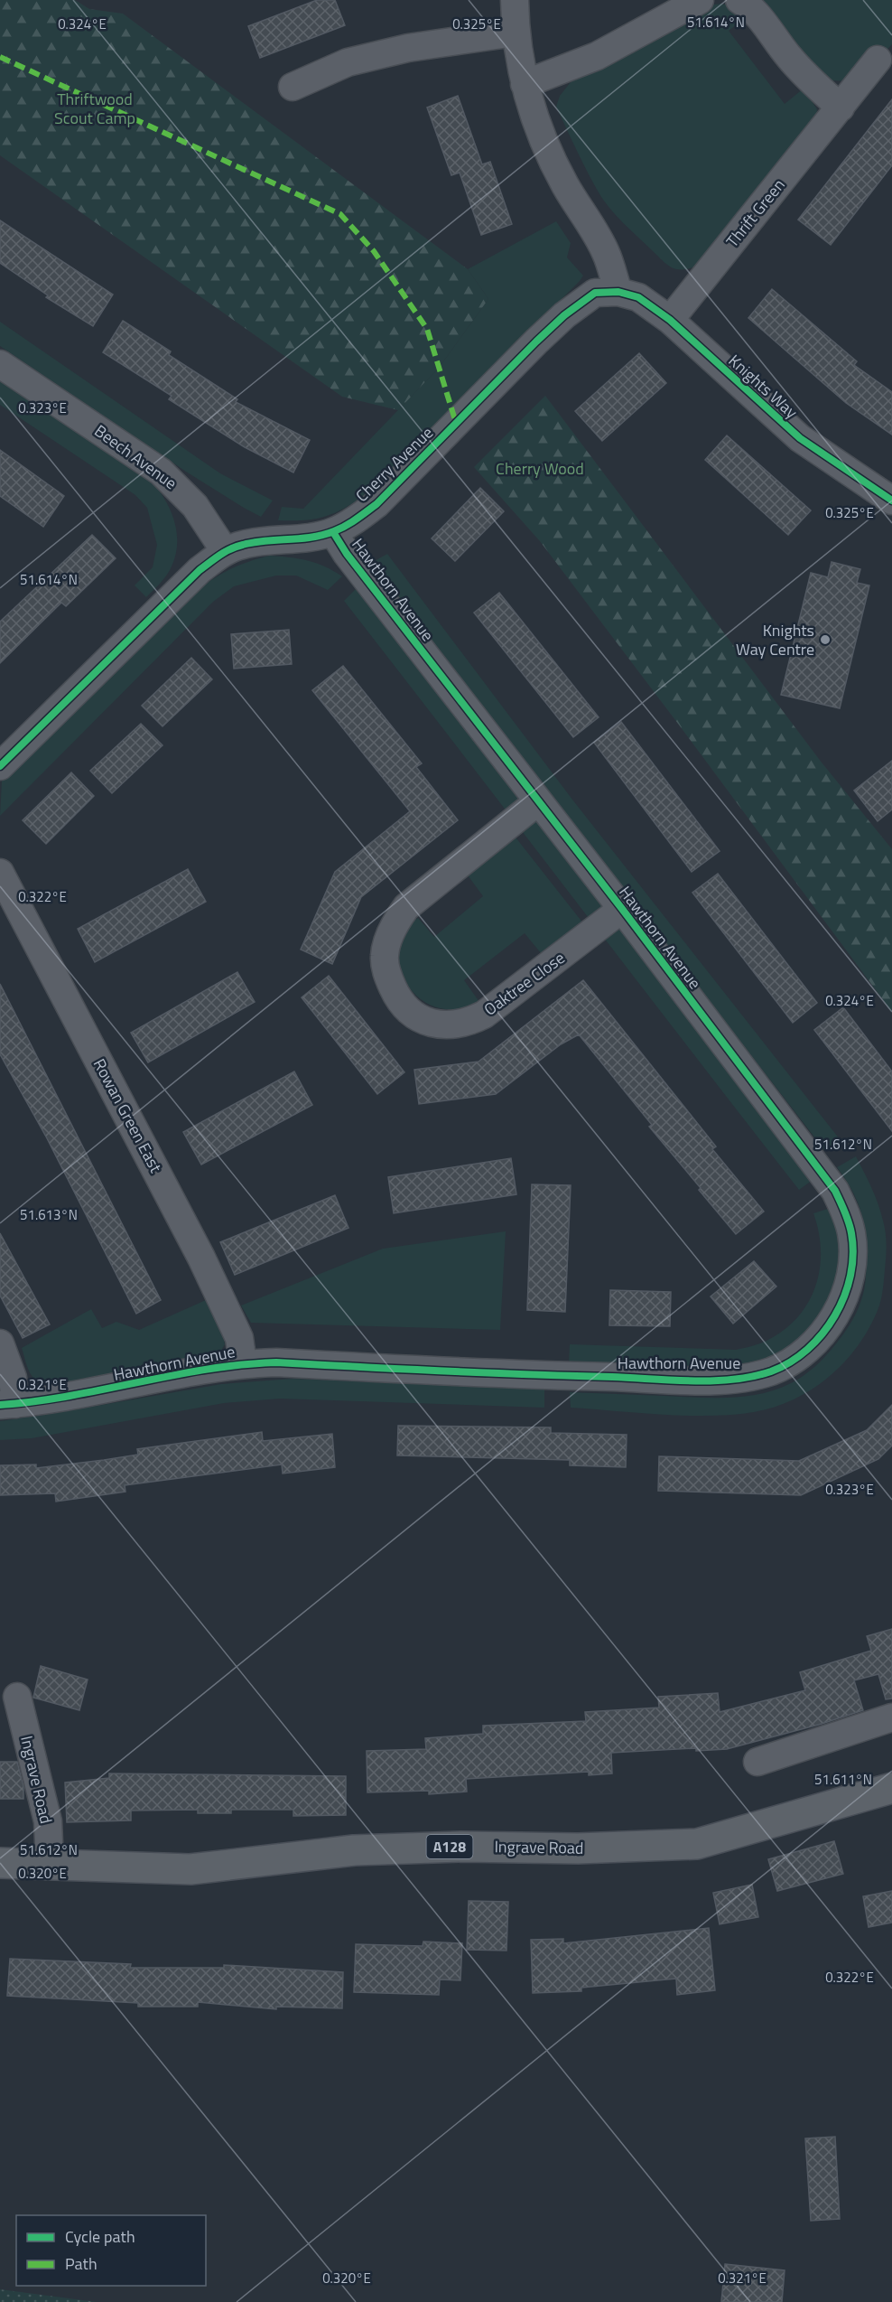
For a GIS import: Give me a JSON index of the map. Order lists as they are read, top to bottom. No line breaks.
{"streets":{"main road":["Ingrave Road","A128"],"street":["Thrift Green","Knights Way","Beech Avenue","Cherry Avenue","Hawthorn Avenue","Oaktree Close","Rowan Green East"]},"crossings":[["Thrift Green","Knights Way"],["Knights Way","Cherry Avenue"],["Beech Avenue","Cherry Avenue"],["Cherry Avenue","Hawthorn Avenue"],["Hawthorn Avenue","Oaktree Close"],["Hawthorn Avenue","Rowan Green East"]],"parks":["Thriftwood Scout Camp","Cherry Wood"],"places":["Knights Way Centre"],"legend":["Cycle path","Path"],"coordinates":["51.614°N","0.324°E","0.325°E","0.323°E","0.322°E","51.612°N","51.613°N","0.321°E","51.611°N","0.320°E"]}
